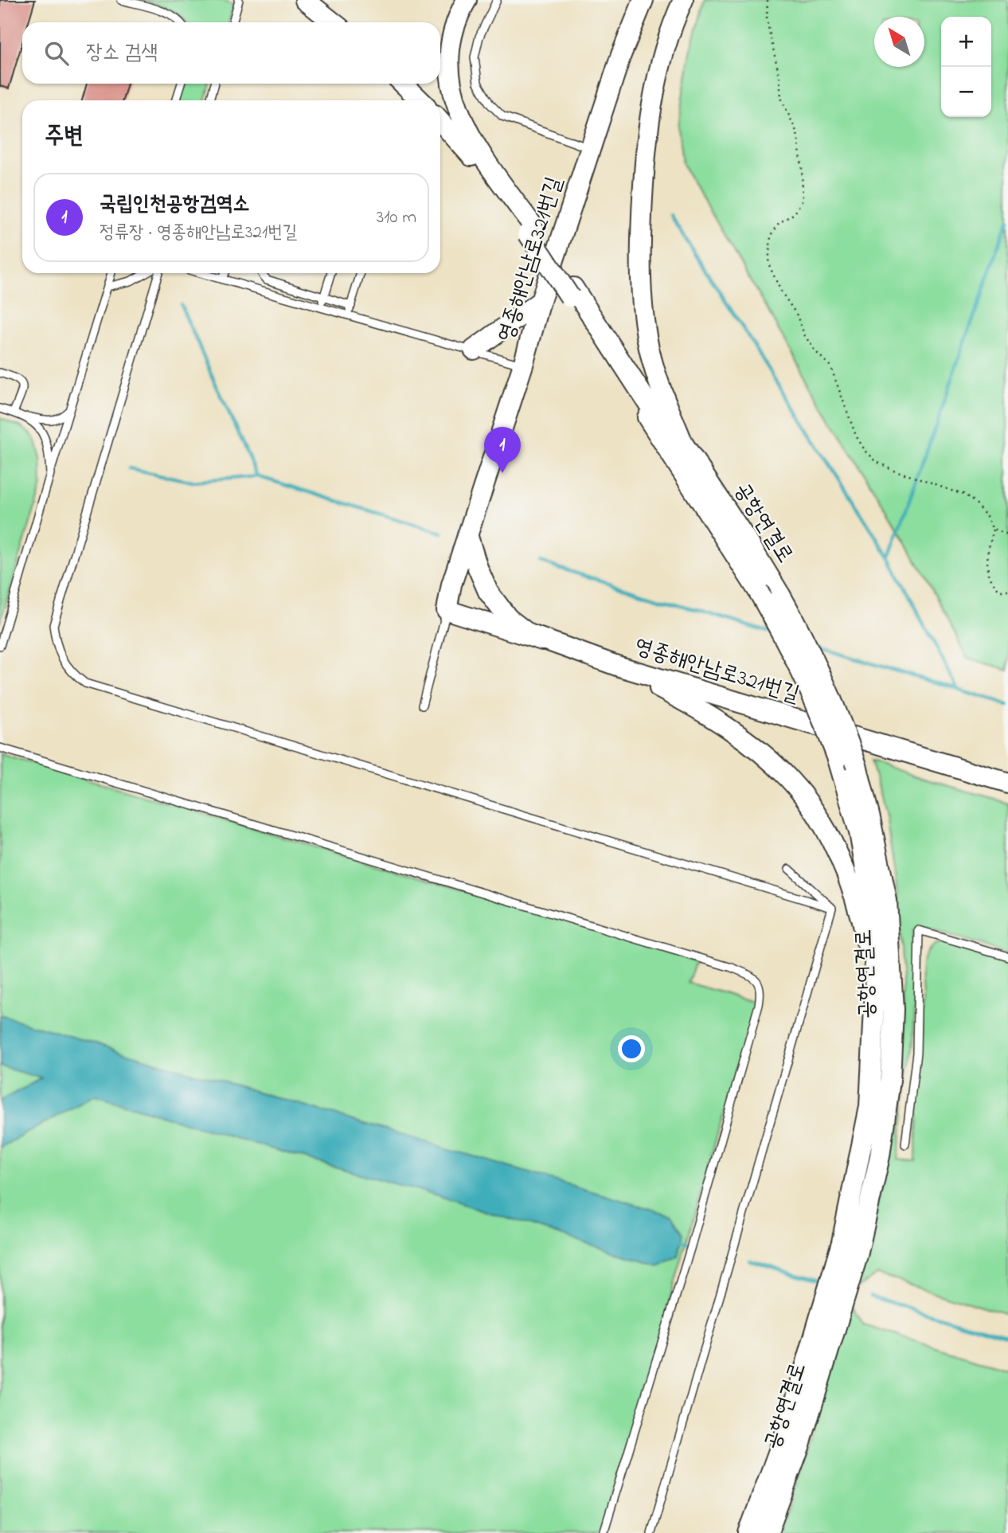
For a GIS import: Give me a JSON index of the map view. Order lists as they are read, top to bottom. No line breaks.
{"streets":{"street":["영종해안남로321번길","공항연결로"]},"north":"top left","page":{"map_buttons":["+","−"],"search":"장소 검색","heading":"주변","list":[{"mark":"1","name":"국립인천공항검역소","note":"정류장 · 영종해안남로321번길","value":"310 m"}],"pins":"1"}}
